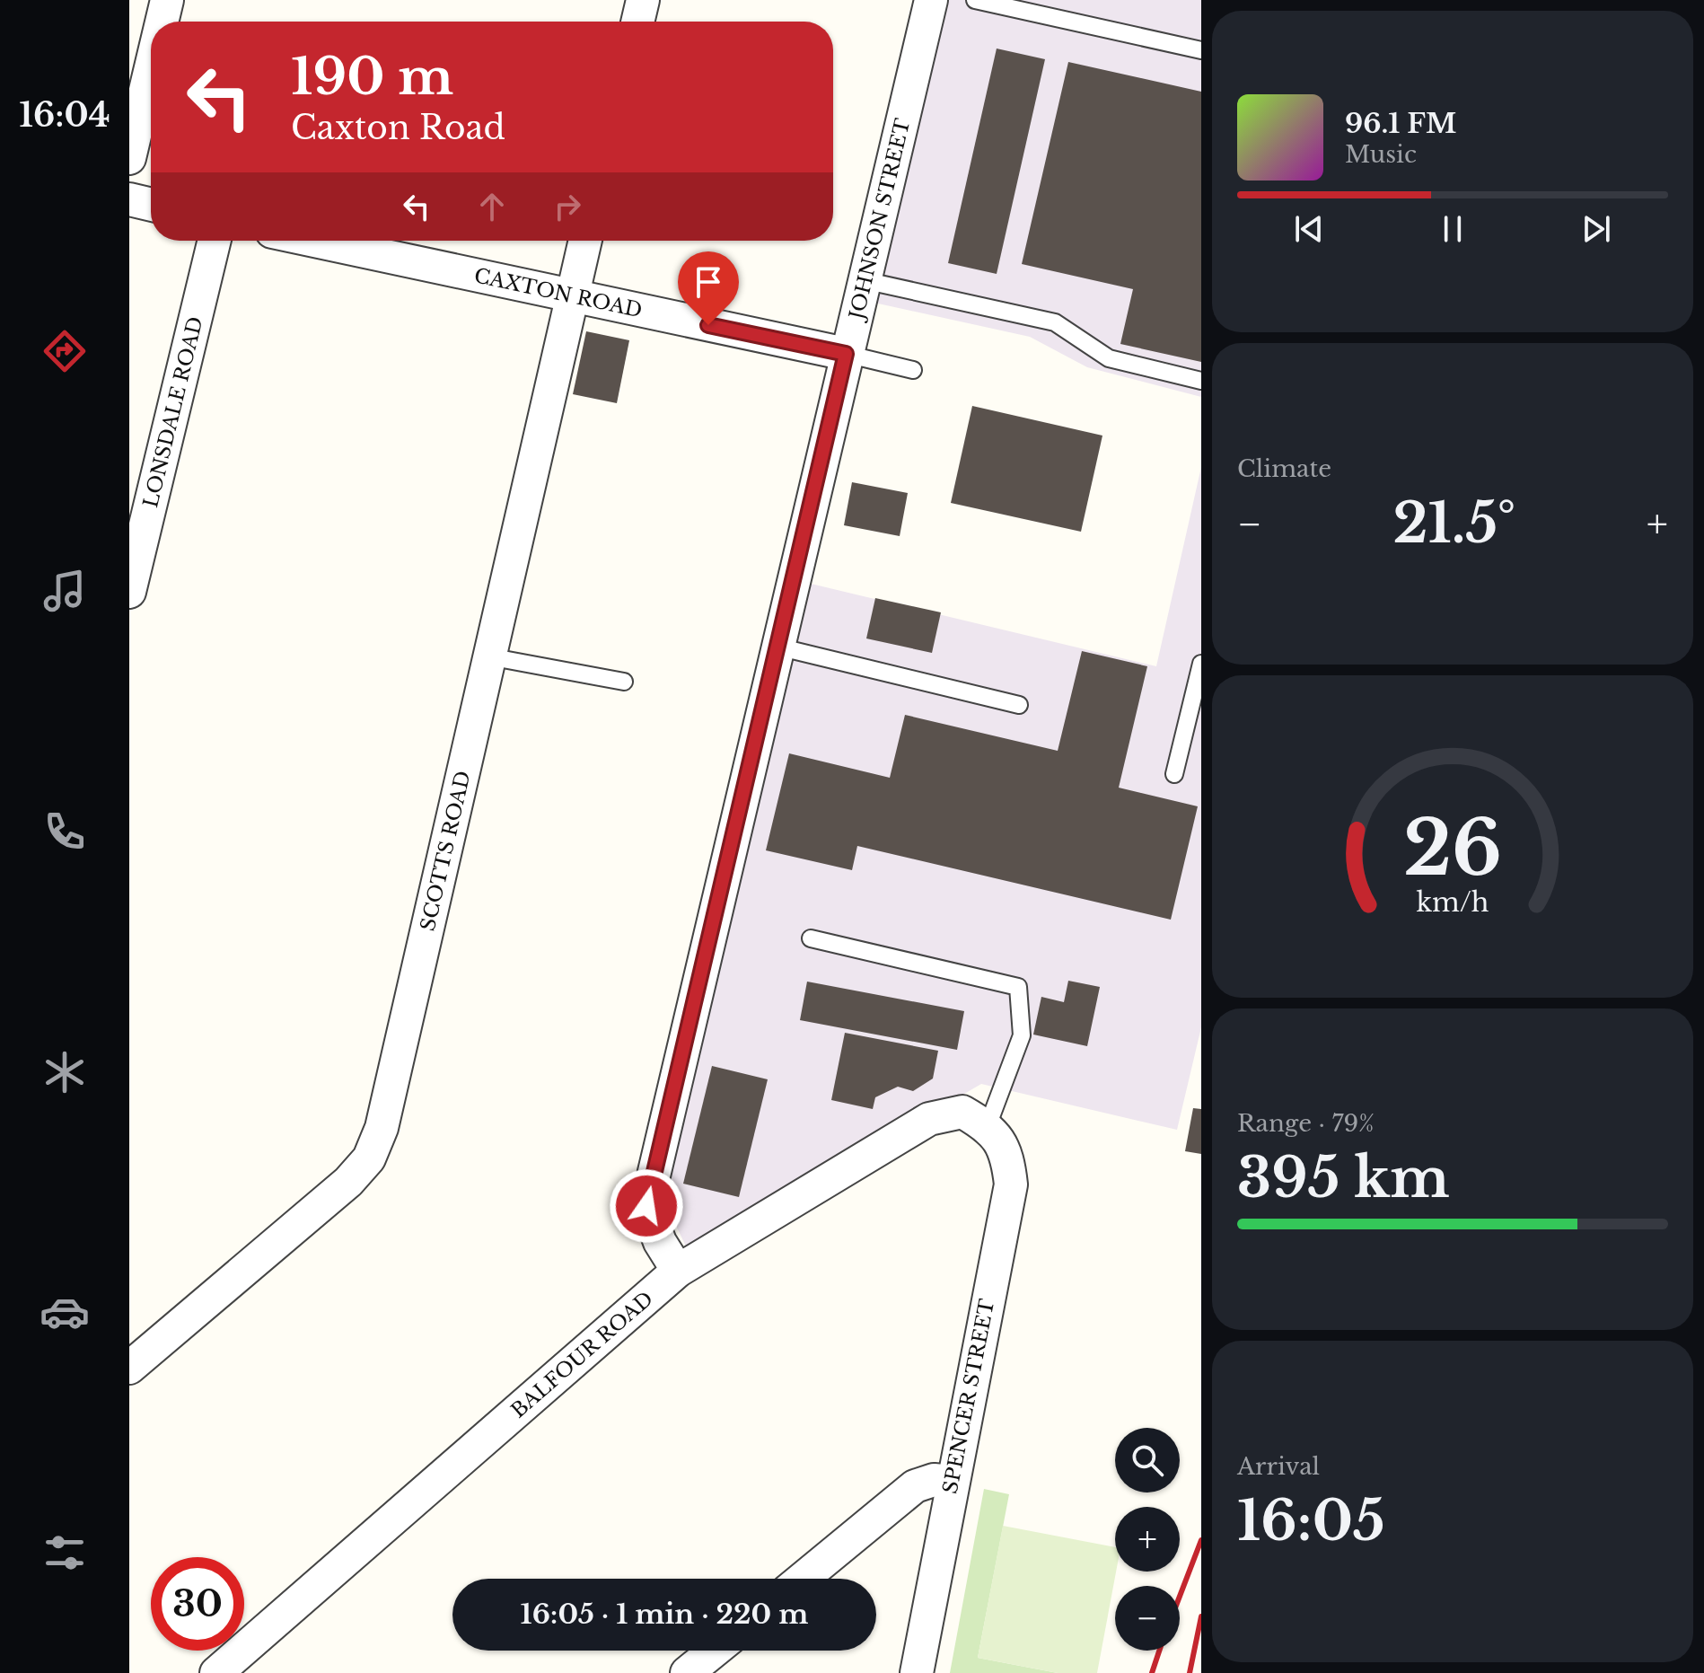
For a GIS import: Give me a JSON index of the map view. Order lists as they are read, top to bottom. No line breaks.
{"streets":{"street":["JOHNSON STREET","CAXTON ROAD","LONSDALE ROAD","SCOTTS ROAD","BALFOUR ROAD","SPENCER STREET"]},"crossings":[["JOHNSON STREET","CAXTON ROAD"],["JOHNSON STREET","BALFOUR ROAD"],["CAXTON ROAD","SCOTTS ROAD"],["BALFOUR ROAD","SPENCER STREET"]],"page":{"tabs":"16:04","turn":["190 m","Caxton Road"],"song":["96.1 FM","Music"],"tile":["Climate",["Range · 79%","395 km"],["Arrival","16:05"]],"heat":["−","21.5°","+"],"map_buttons":["+","−"],"limit":"30","trip":"16:05 · 1 min · 220 m","gauge":["26","km/h"]}}
